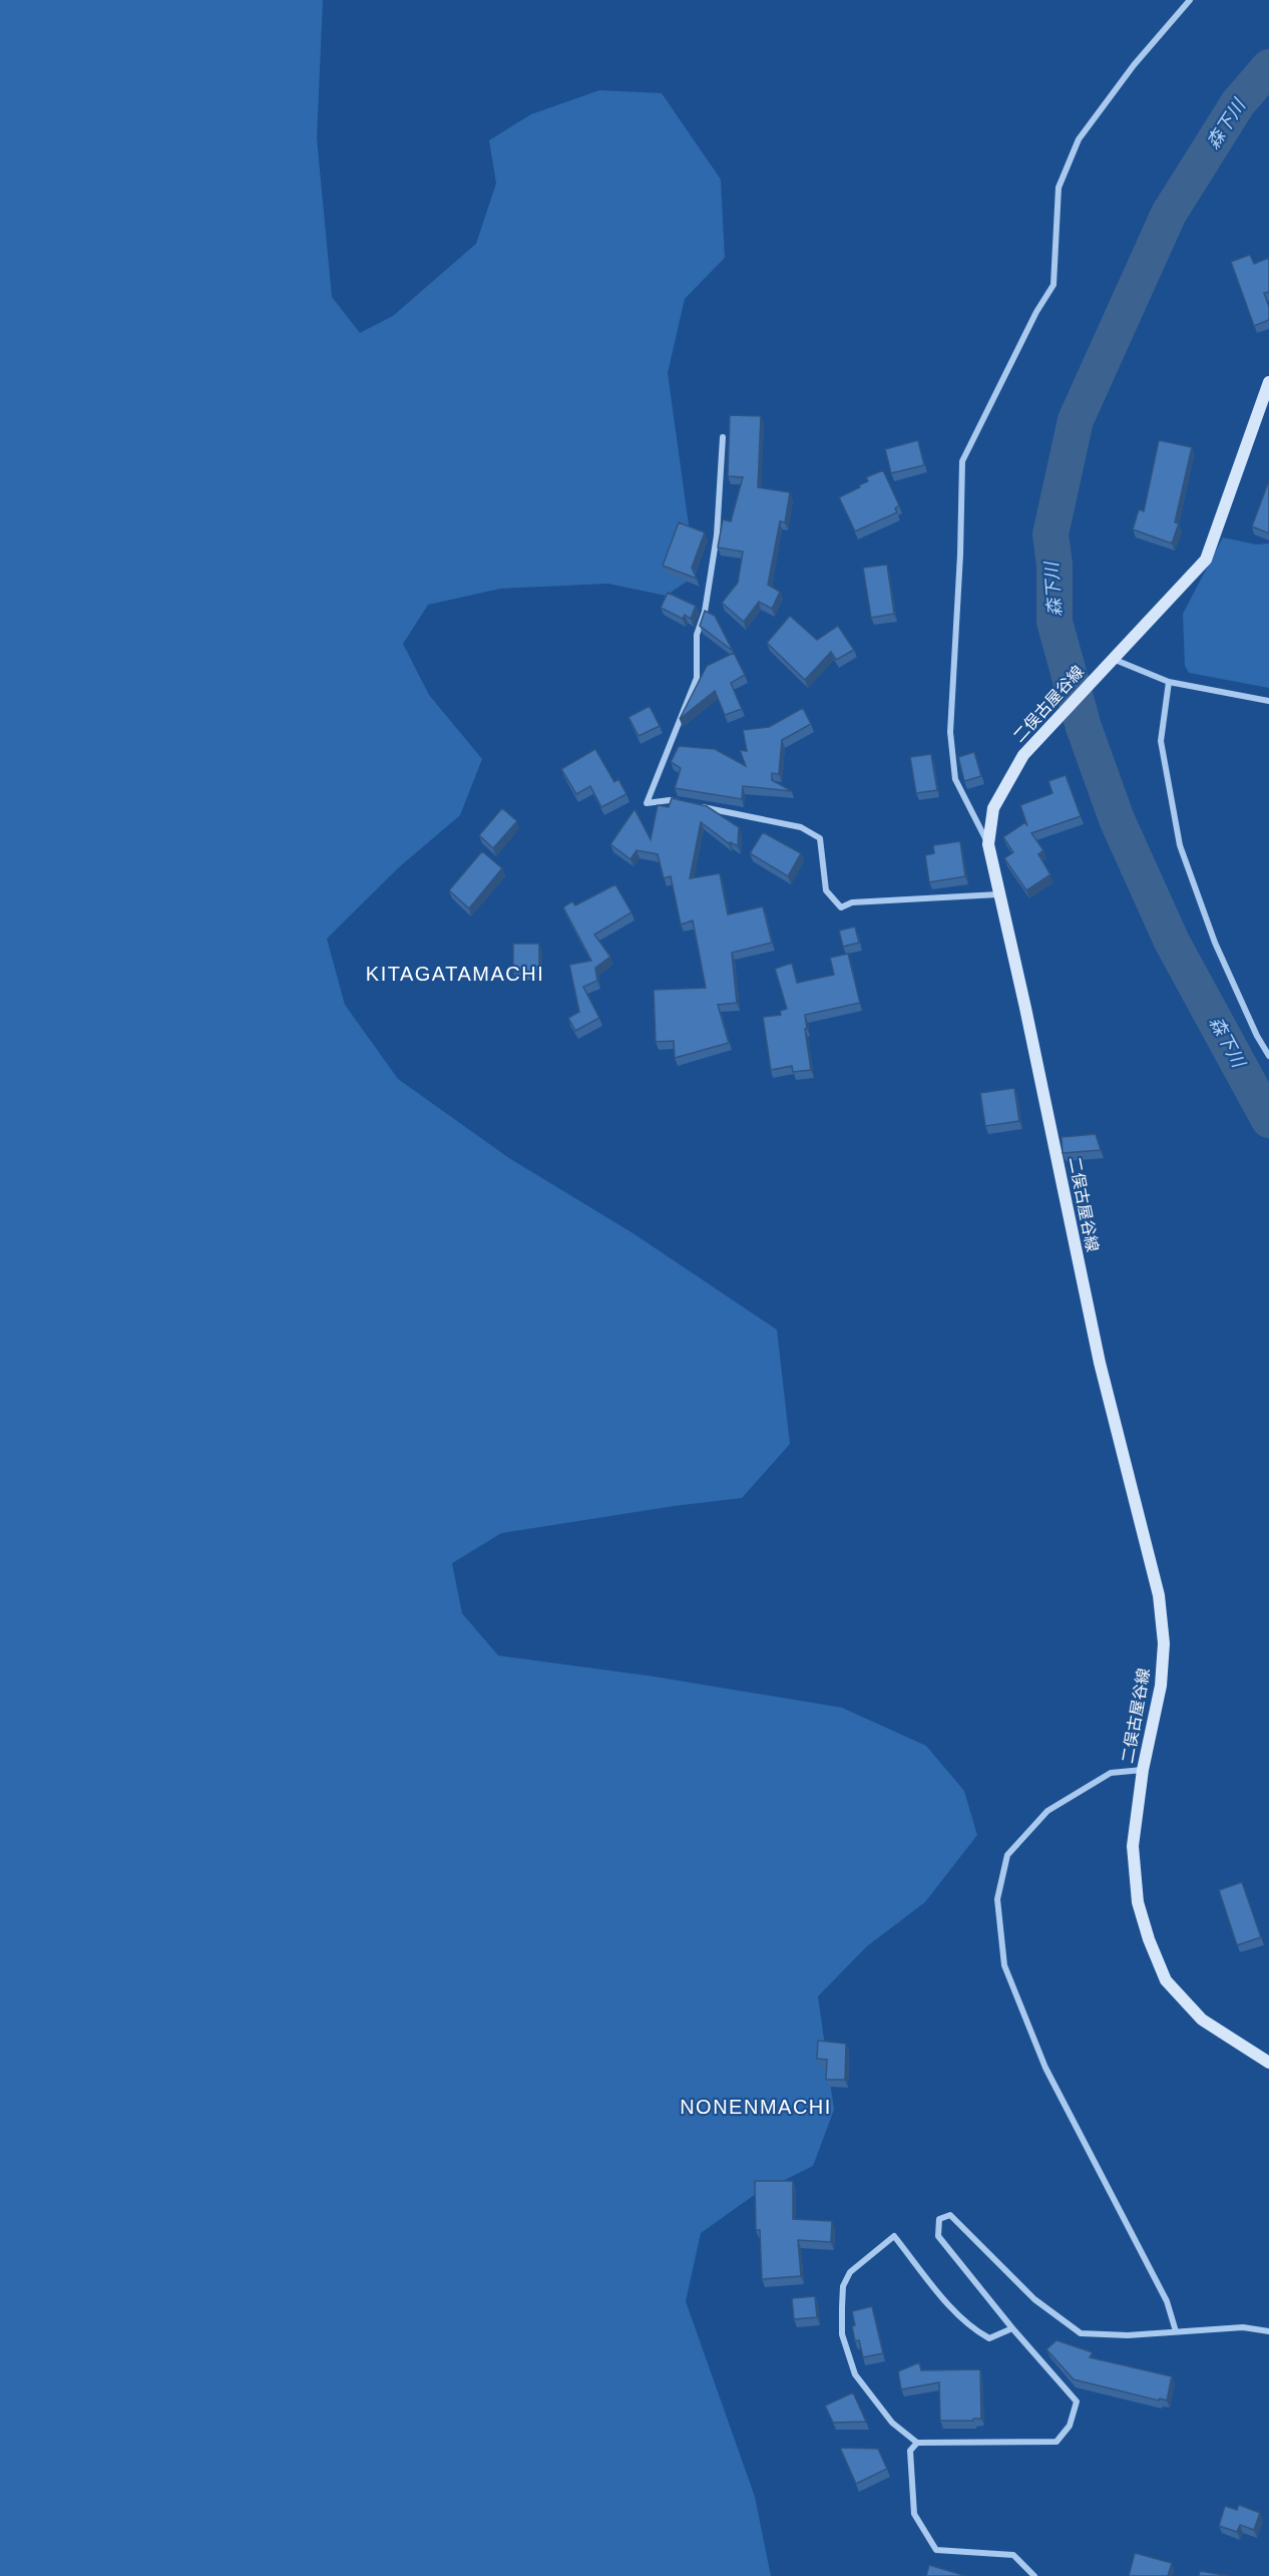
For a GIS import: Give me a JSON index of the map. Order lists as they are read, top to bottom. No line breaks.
{"streets":{"main road":["二俣古屋谷線"]},"districts":["KITAGATAMACHI","NONENMACHI"],"water":["森下川"]}
